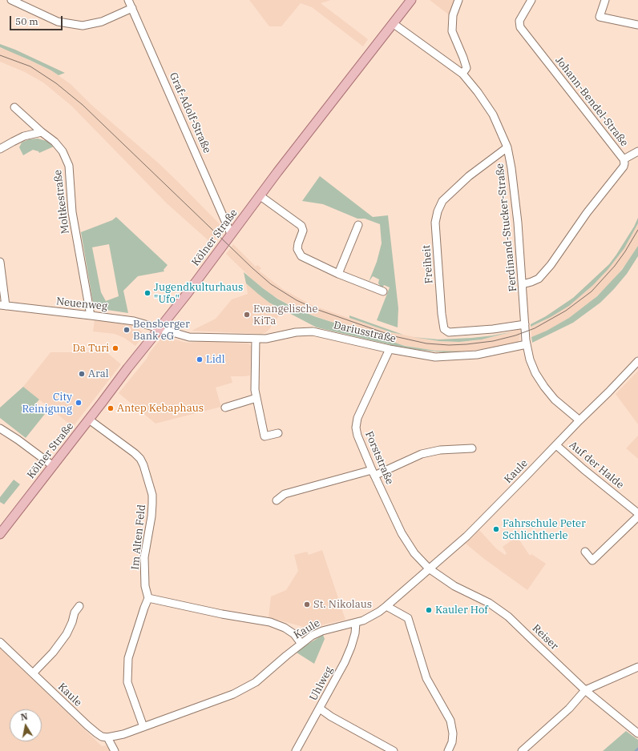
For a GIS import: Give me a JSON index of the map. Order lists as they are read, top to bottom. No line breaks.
{"streets":{"main road":["Kölner Straße"],"street":["Johann-Bendel-Straße","Graf-Adolf-Straße","Moltkestraße","Ferdinand-Stucker-Straße","Freiheit","Neuenweg","Dariusstraße","Forststraße","Auf der Halde","Kaule","Im Alten Feld","Reiser","Uhlweg"]},"crossings":[["Johann-Bendel-Straße","Ferdinand-Stucker-Straße"],["Graf-Adolf-Straße","Kölner Straße"],["Moltkestraße","Neuenweg"],["Ferdinand-Stucker-Straße","Kölner Straße"],["Ferdinand-Stucker-Straße","Freiheit"],["Ferdinand-Stucker-Straße","Dariusstraße"],["Ferdinand-Stucker-Straße","Kaule"],["Kölner Straße","Neuenweg"],["Kölner Straße","Dariusstraße"],["Kölner Straße","Im Alten Feld"],["Neuenweg","Dariusstraße"],["Dariusstraße","Forststraße"],["Forststraße","Kaule"],["Forststraße","Reiser"],["Auf der Halde","Kaule"],["Kaule","Reiser"],["Kaule","Uhlweg"]],"places":["Jugendkulturhaus \"Ufo\"","Evangelische KiTa","Bensberger Bank eG","Da Turi","Lidl","Aral","City Reinigung","Antep Kebaphaus","Fahrschule Peter Schlichtherle","St. Nikolaus","Kauler Hof"],"scale_bar":"50 m","north":"top"}
